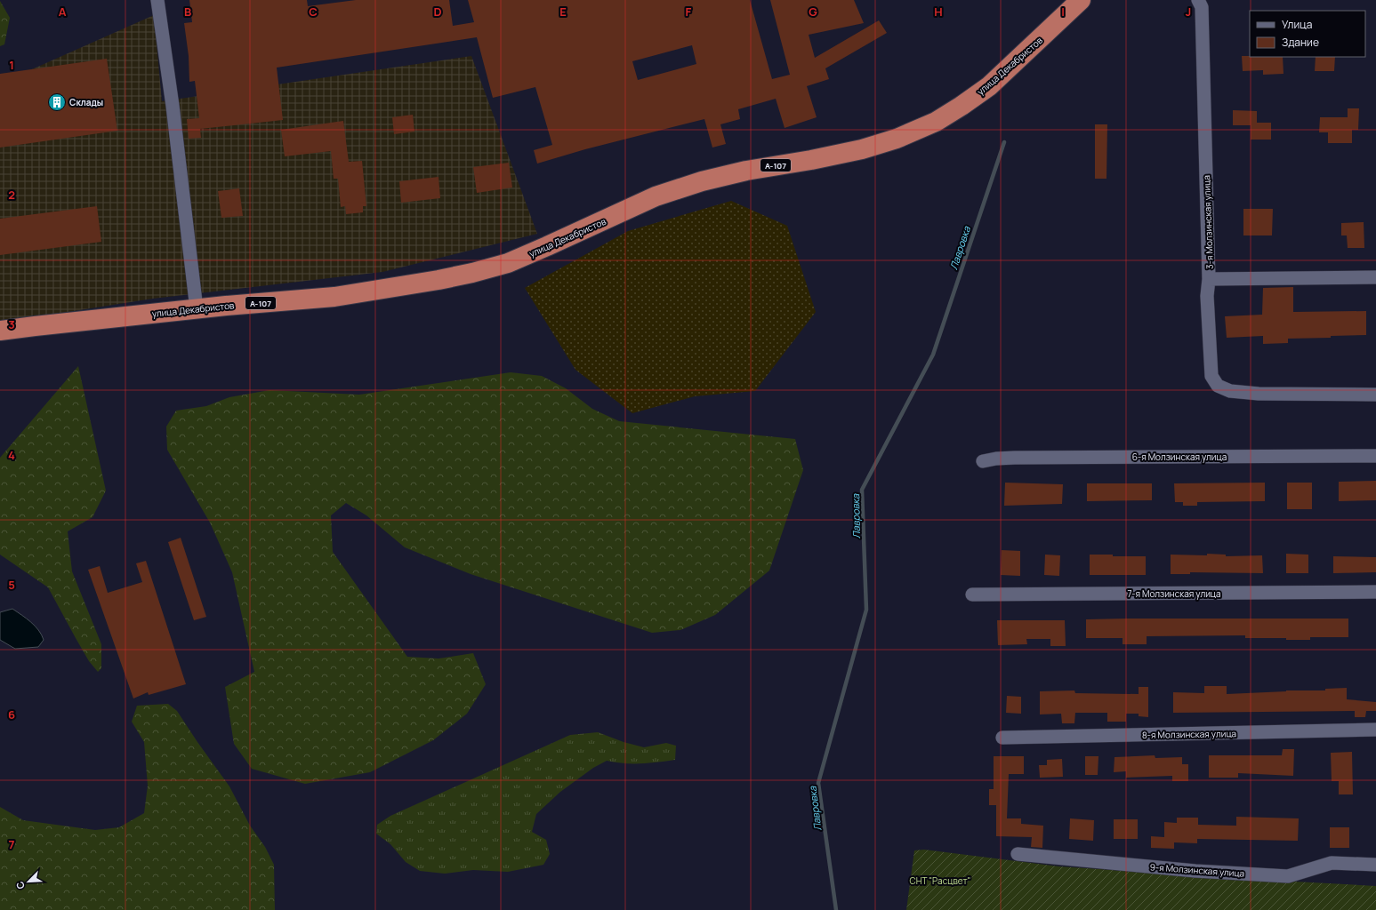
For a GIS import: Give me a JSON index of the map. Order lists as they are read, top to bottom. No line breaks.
{"streets":{"highway":["улица Декабристов","А-107"],"street":["3-я Молзинская улица","6-я Молзинская улица","7-я Молзинская улица","8-я Молзинская улица","9-я Молзинская улица"]},"water":["Лавровка"],"parks":["СНТ \"Расцвет\""],"places":{"building":["Склады"]},"legend":["Улица","Здание"],"north":"bottom left","grid":{"columns":["A","B","C","D","E","F","G","H","I","J"],"rows":["1","2","3","4","5","6","7"]}}
